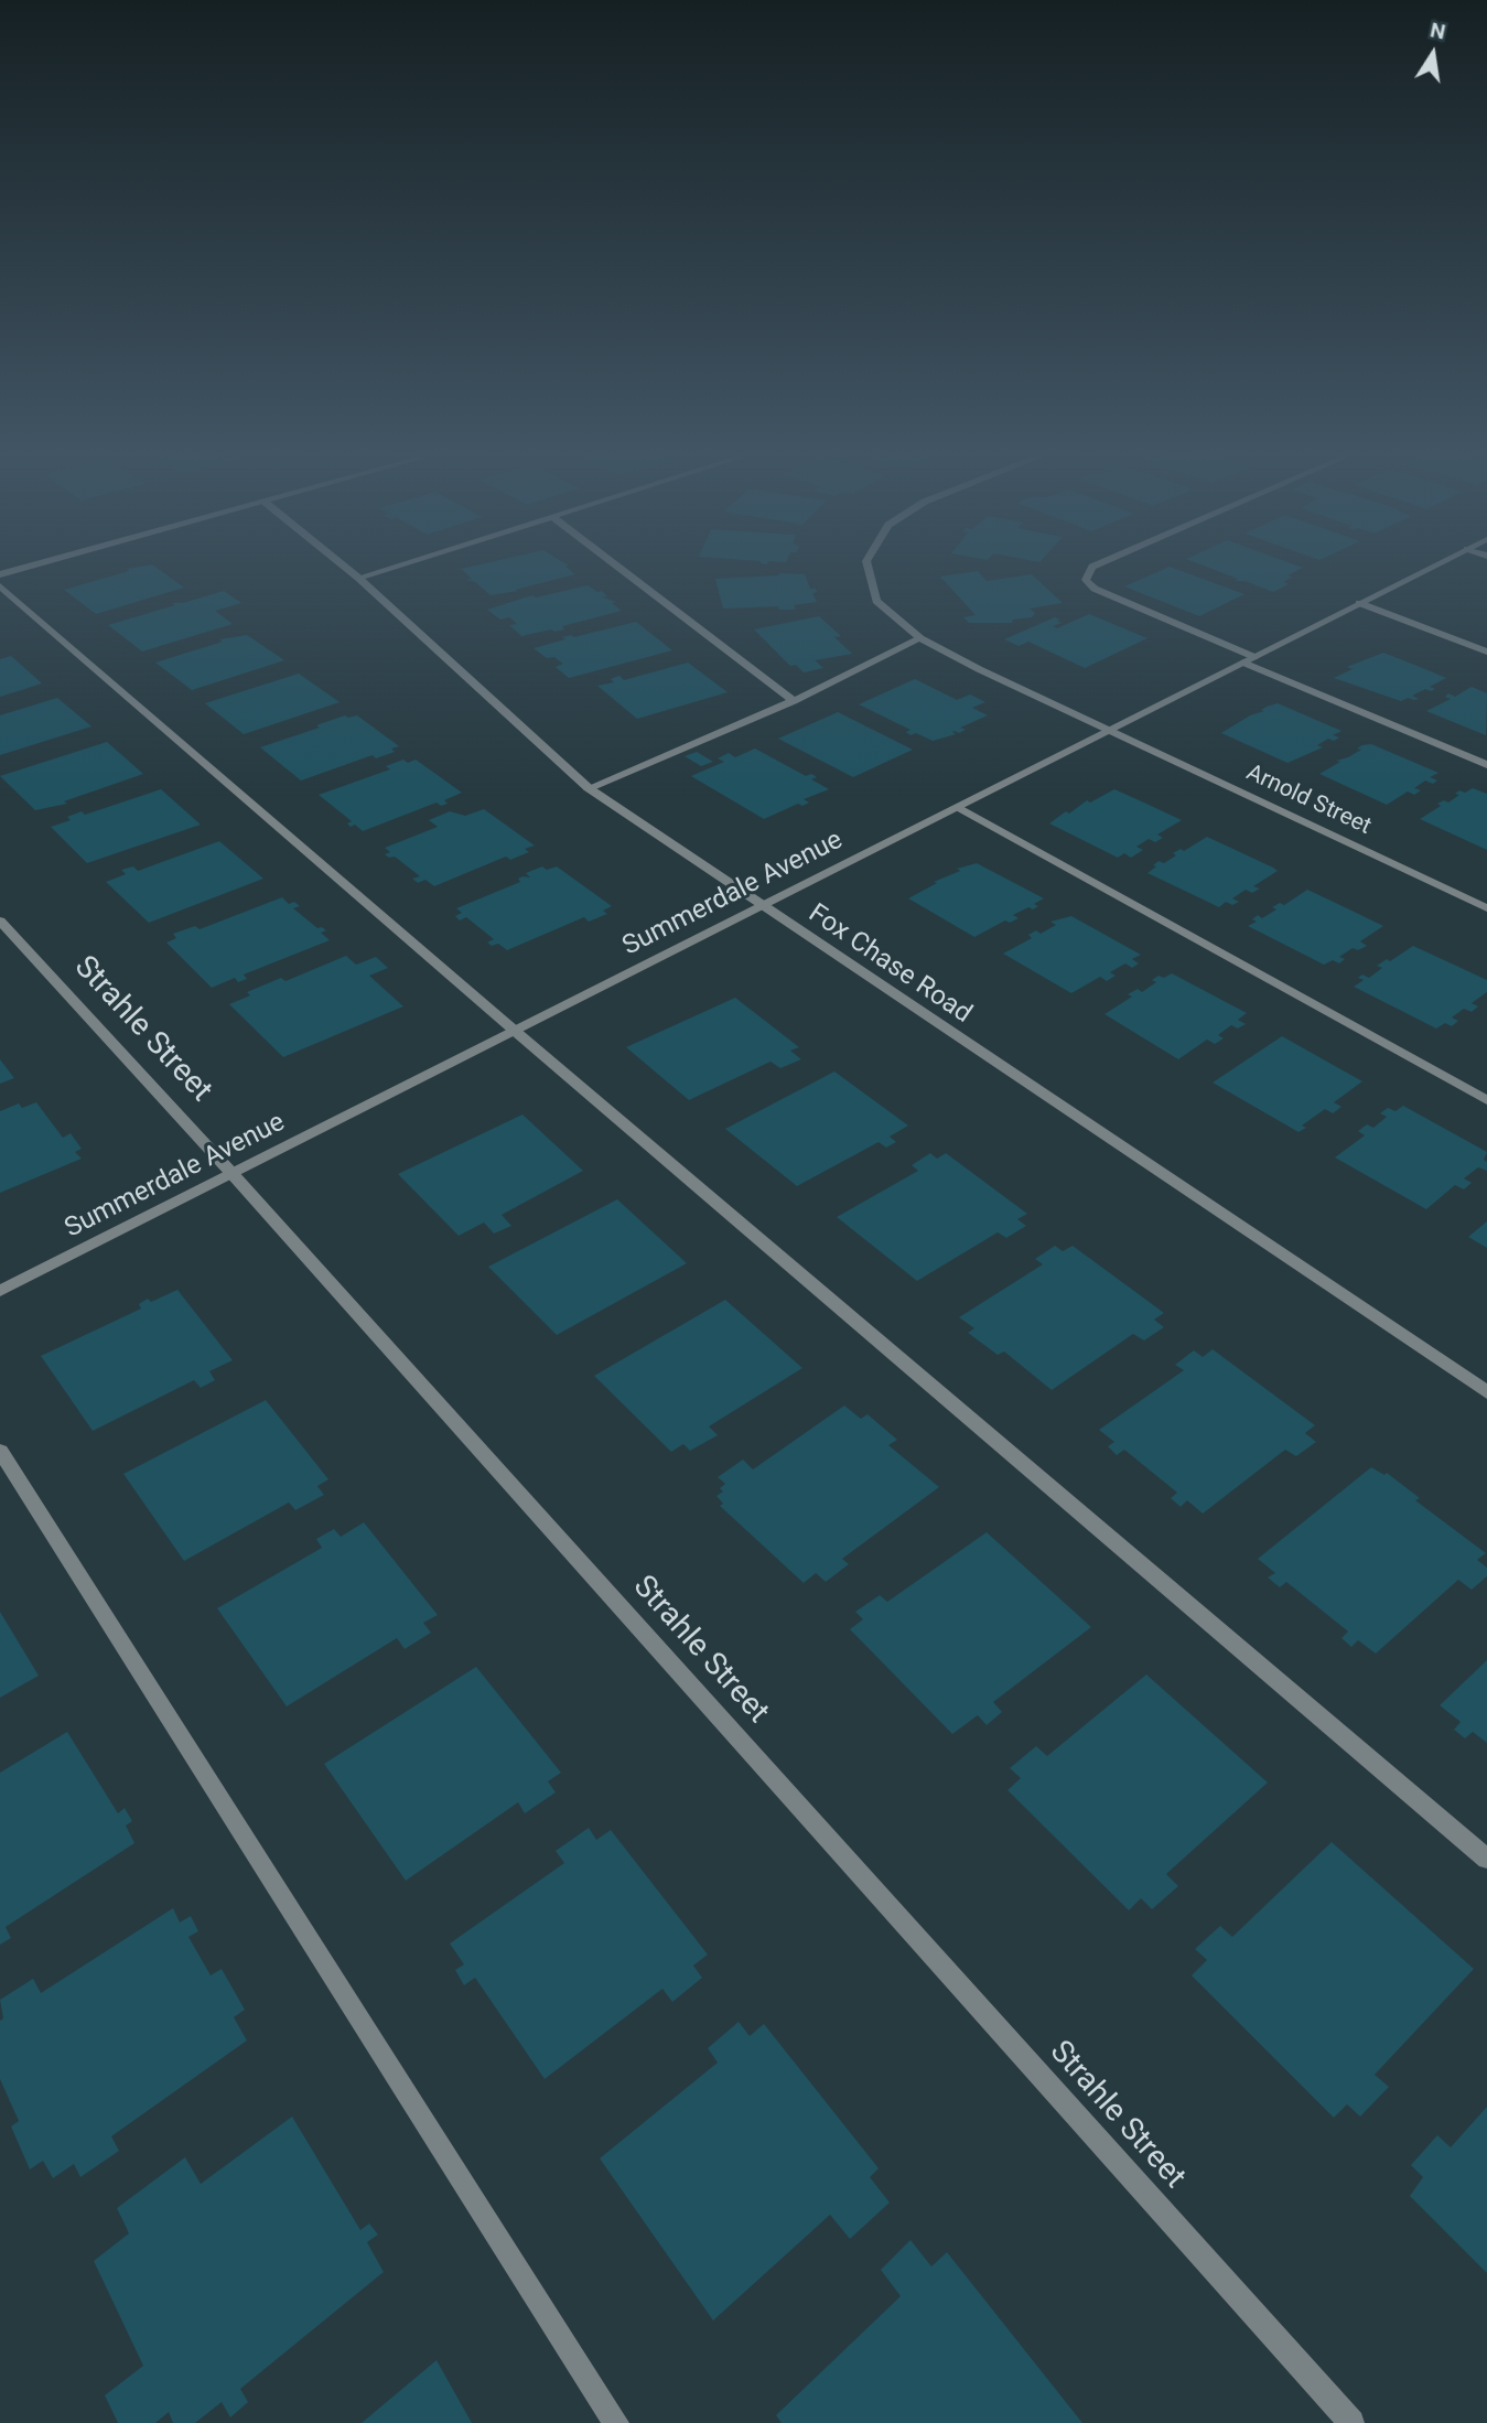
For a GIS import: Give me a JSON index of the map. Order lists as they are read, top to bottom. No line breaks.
{"streets":{"street":["Arnold Street","Summerdale Avenue","Fox Chase Road","Strahle Street"]},"crossings":[["Arnold Street","Summerdale Avenue"],["Summerdale Avenue","Fox Chase Road"],["Summerdale Avenue","Strahle Street"]],"north":"top"}
